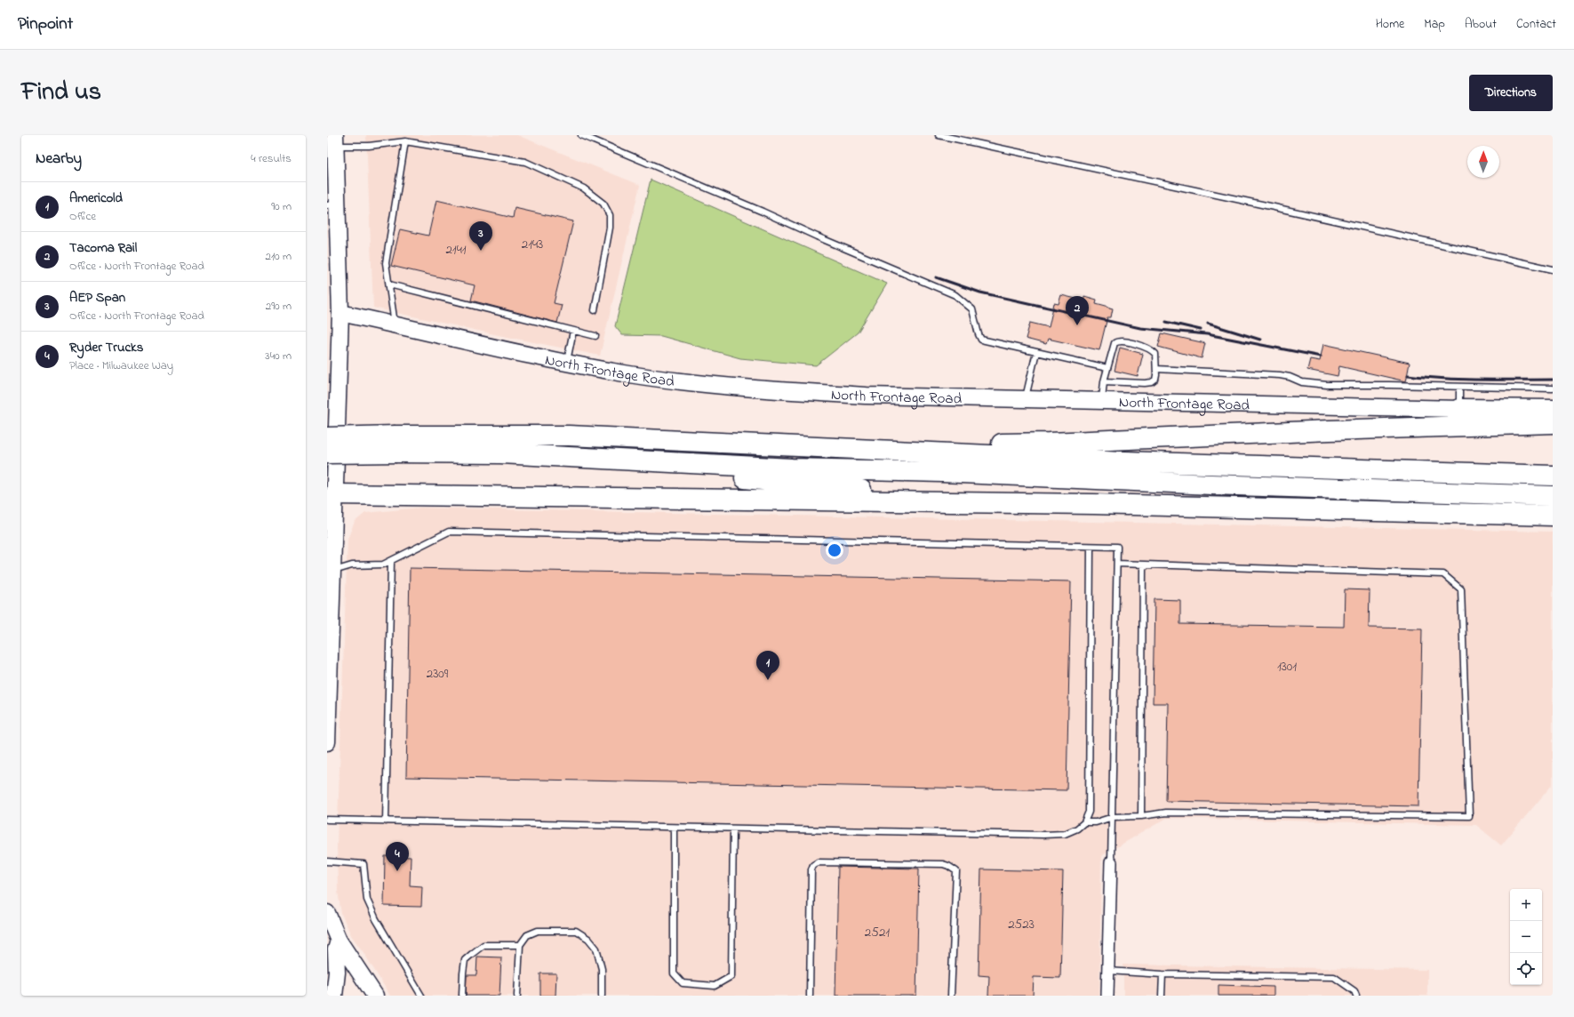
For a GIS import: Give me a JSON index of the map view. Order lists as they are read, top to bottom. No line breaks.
{"streets":{"street":["North Frontage Road"]},"house_numbers":["2143","2141","1301","2309","2523","2521"],"north":"top","page":{"header":"Pinpoint","nav":["Home","Map","About","Contact"],"title":"Find us","buttons":"Directions","heading":["Nearby","4 results"],"list":[{"mark":"1","name":"Americold","note":"Office","value":"90 m"},{"mark":"2","name":"Tacoma Rail","note":"Office · North Frontage Road","value":"210 m"},{"mark":"3","name":"AEP Span","note":"Office · North Frontage Road","value":"290 m"},{"mark":"4","name":"Ryder Trucks","note":"Place · Milwaukee Way","value":"340 m"}],"pins":["3","2","1","4"],"map_buttons":["+","−"]}}
